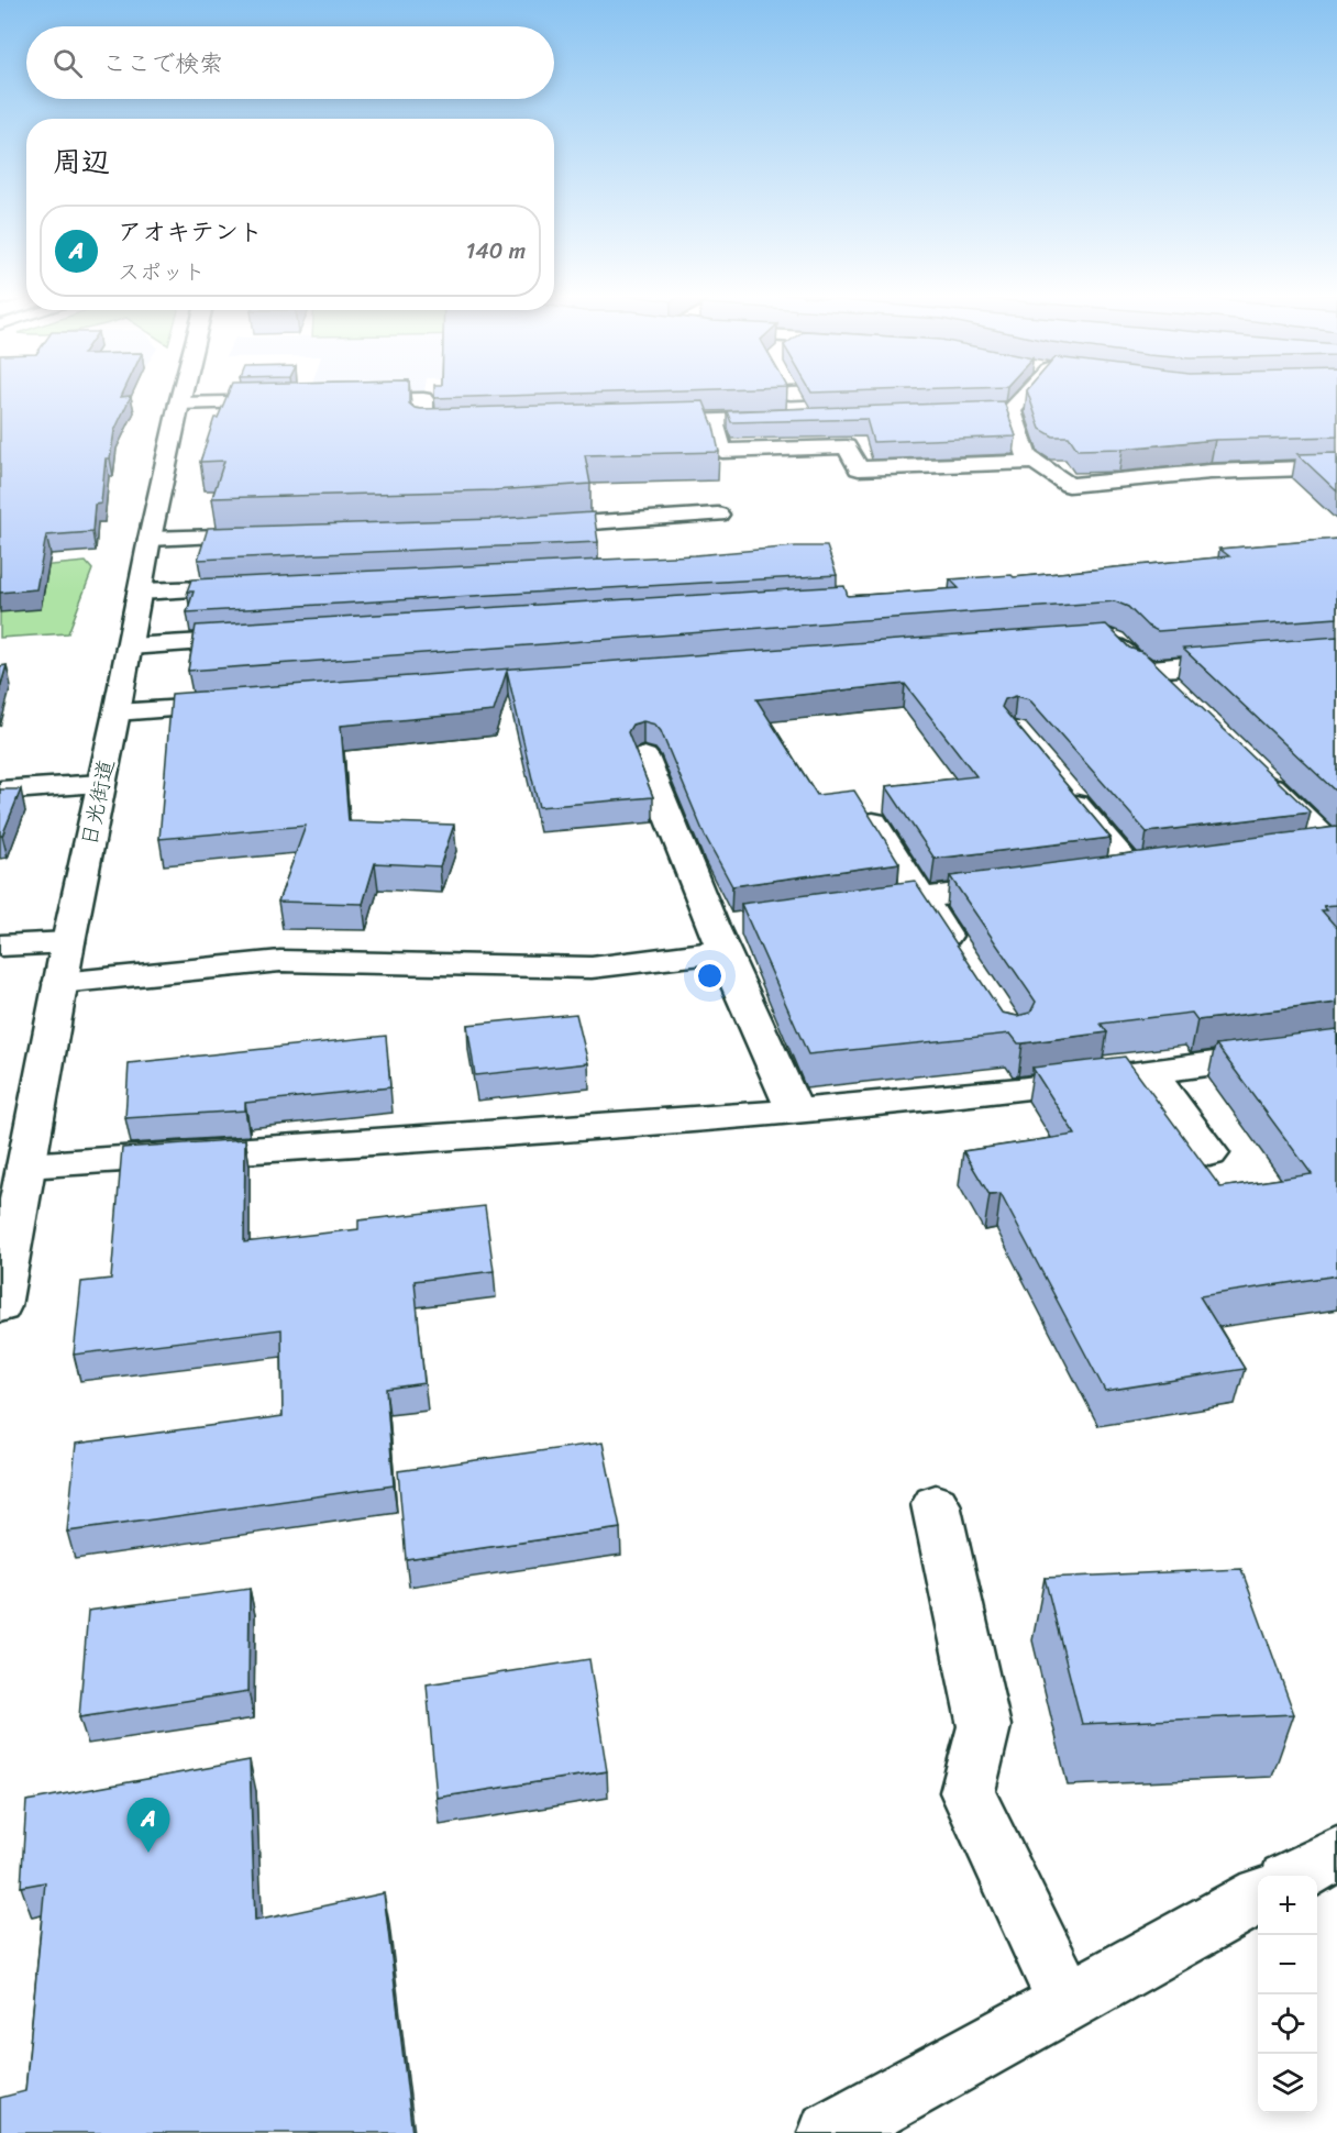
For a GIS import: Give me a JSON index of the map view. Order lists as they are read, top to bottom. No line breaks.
{"streets":{"street":["日光街道"]},"page":{"search":"ここで検索","heading":"周辺","list":[{"mark":"A","name":"アオキテント","note":"スポット","value":"140 m"}],"pins":"A","map_buttons":["+","−"]}}
